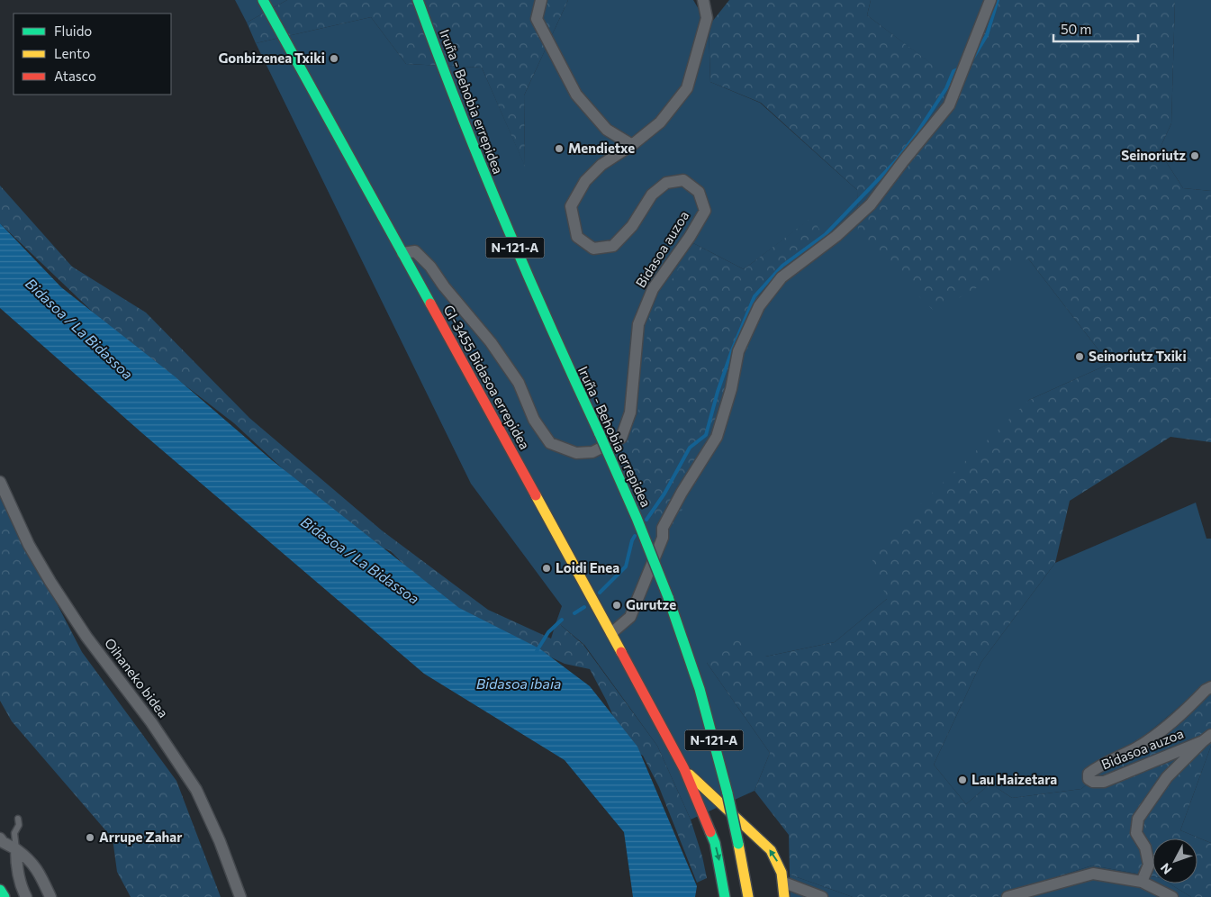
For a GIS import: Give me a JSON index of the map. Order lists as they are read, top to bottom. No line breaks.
{"streets":{"main road":["Iruña - Behobia errepidea","N-121-A","GI-3455 Bidasoa errepidea"],"street":["Bidasoa auzoa","Oihaneko bidea"]},"crossings":[["Bidasoa auzoa","GI-3455 Bidasoa errepidea"]],"water":["Bidasoa / La Bidassoa","Bidasoa ibaia"],"places":["Gonbizenea Txiki","Mendietxe","Seinoriutz","Seinoriutz Txiki","Loidi Enea","Gurutze","Lau Haizetara","Arrupe Zahar"],"legend":["Fluido","Lento","Atasco"],"scale_bar":"50 m","north":"bottom left"}
